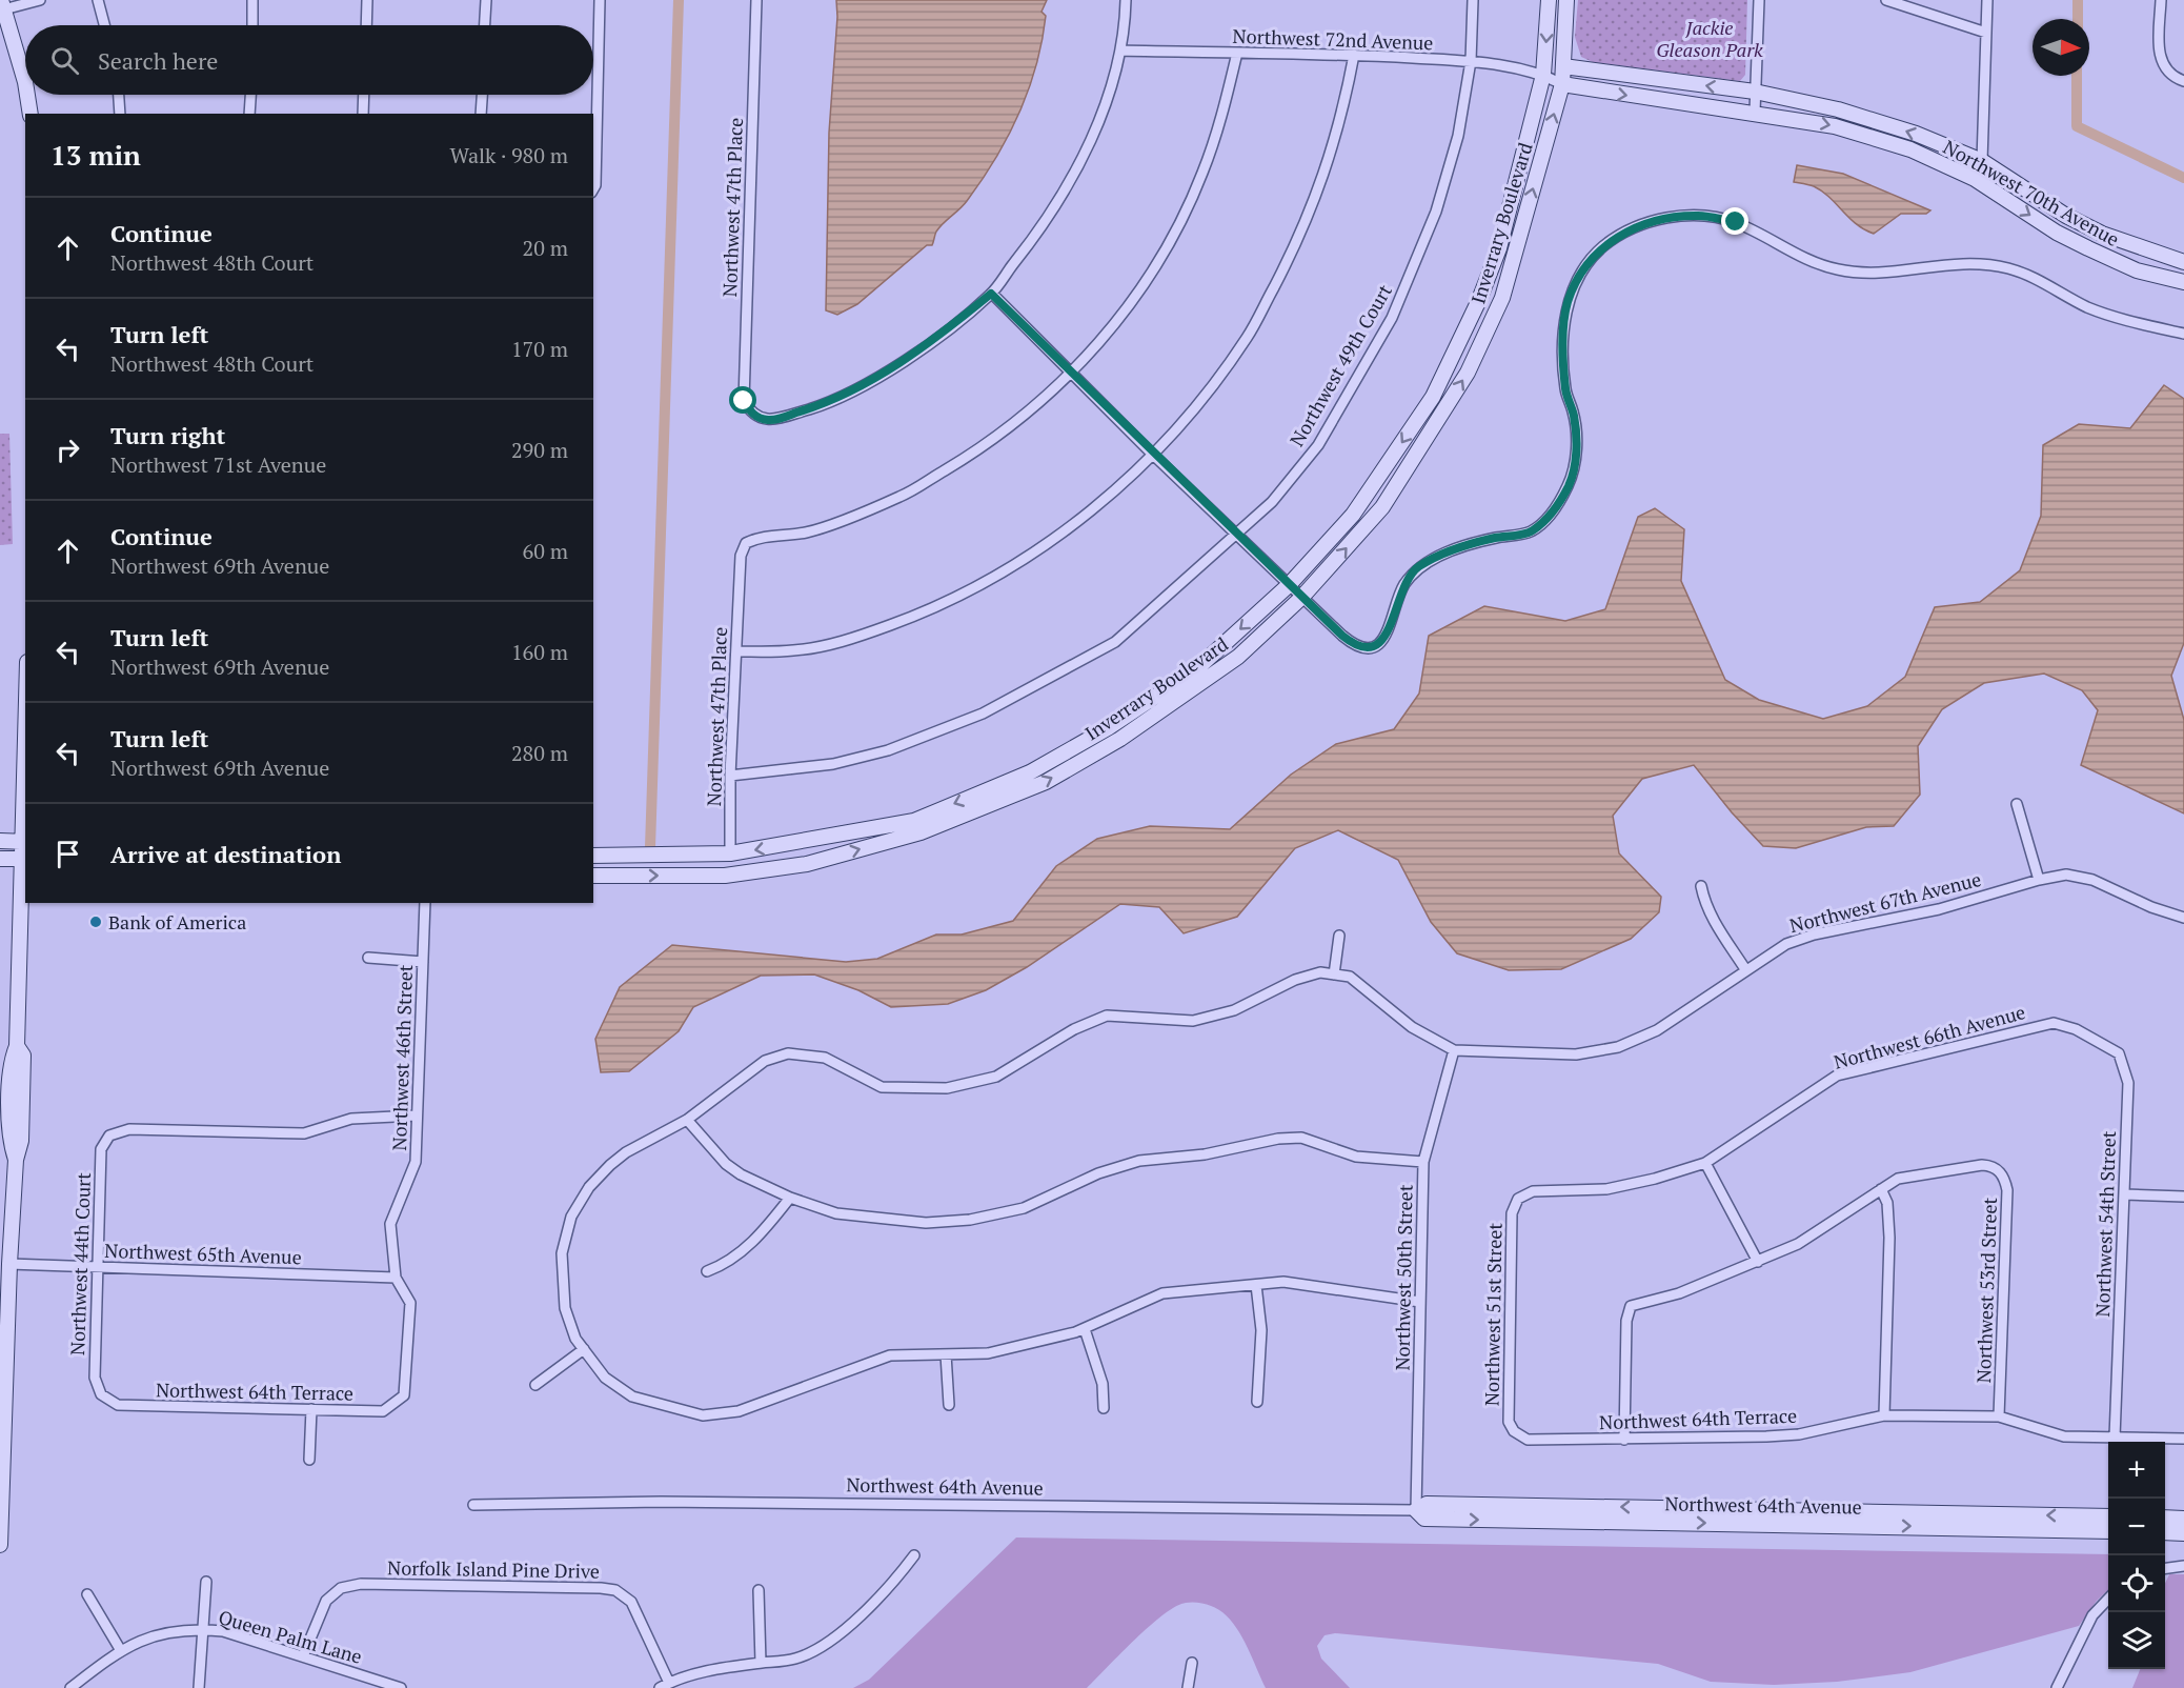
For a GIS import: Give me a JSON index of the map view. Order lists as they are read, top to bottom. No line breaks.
{"streets":{"street":["Northwest 72nd Avenue","Northwest 70th Avenue","Northwest 47th Place","Inverrary Boulevard","Northwest 49th Court","Northwest 67th Avenue","Northwest 66th Avenue","Northwest 46th Street","Northwest 54th Street","Northwest 65th Avenue","Northwest 44th Court","Northwest 50th Street","Northwest 53rd Street","Northwest 51st Street","Northwest 64th Terrace","Northwest 64th Avenue","Norfolk Island Pine Drive","Queen Palm Lane"]},"crossings":[["Northwest 72nd Avenue","Northwest 70th Avenue"],["Northwest 72nd Avenue","Inverrary Boulevard"],["Northwest 72nd Avenue","Northwest 49th Court"],["Northwest 70th Avenue","Inverrary Boulevard"],["Northwest 47th Place","Inverrary Boulevard"],["Northwest 47th Place","Northwest 49th Court"],["Northwest 67th Avenue","Northwest 50th Street"],["Northwest 66th Avenue","Northwest 54th Street"],["Northwest 66th Avenue","Northwest 51st Street"],["Northwest 46th Street","Northwest 65th Avenue"],["Northwest 46th Street","Northwest 44th Court"],["Northwest 46th Street","Northwest 64th Terrace"],["Northwest 54th Street","Northwest 64th Terrace"],["Northwest 65th Avenue","Northwest 44th Court"],["Northwest 44th Court","Northwest 64th Terrace"],["Northwest 50th Street","Northwest 64th Avenue"],["Northwest 53rd Street","Northwest 64th Terrace"],["Northwest 51st Street","Northwest 64th Terrace"],["Norfolk Island Pine Drive","Queen Palm Lane"]],"parks":["Jackie Gleason Park"],"places":["Bank of America"],"north":"right","page":{"search":"Search here","heading":["13 min","Walk · 980 m"],"list":[["Continue","Northwest 48th Court","20 m"],["Turn left","Northwest 48th Court","170 m"],["Turn right","Northwest 71st Avenue","290 m"],["Continue","Northwest 69th Avenue","60 m"],["Turn left","Northwest 69th Avenue","160 m"],["Turn left","Northwest 69th Avenue","280 m"],"Arrive at destination"],"map_buttons":["+","−"]}}
